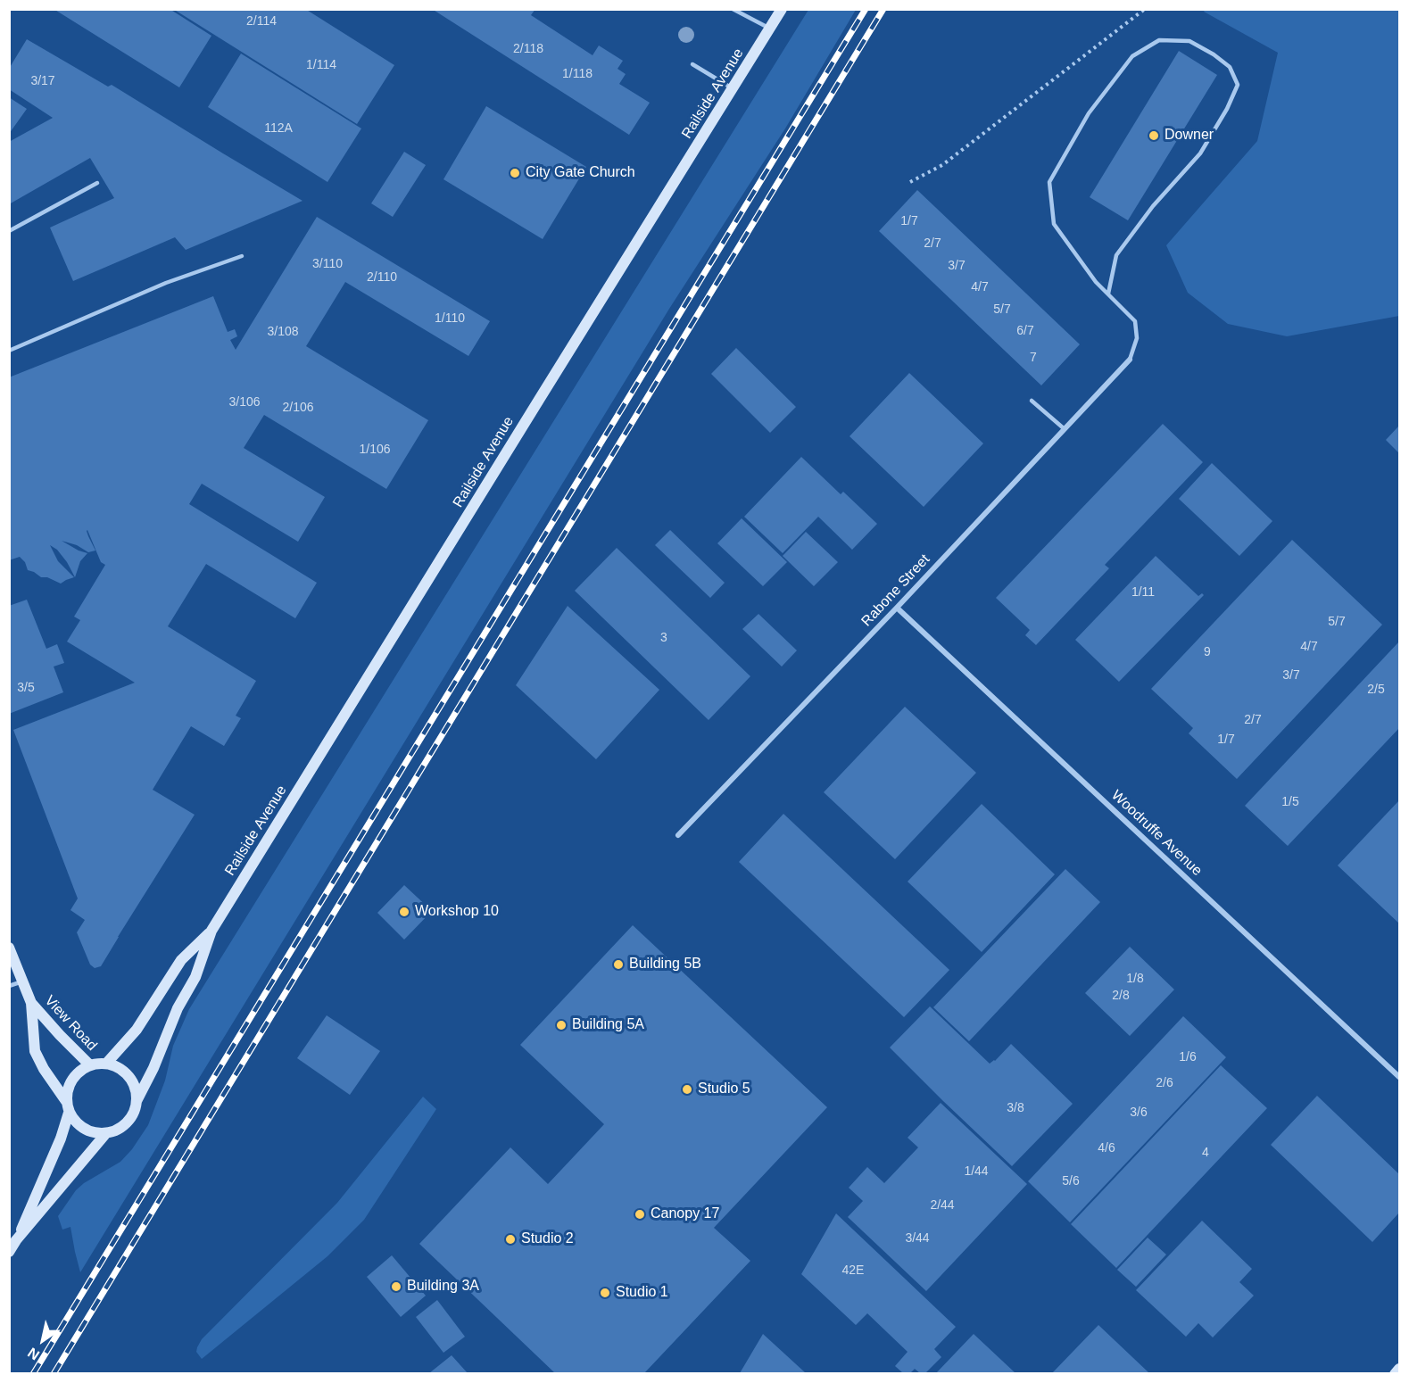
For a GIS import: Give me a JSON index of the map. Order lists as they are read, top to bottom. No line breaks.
{"streets":{"main road":["Railside Avenue","View Road"],"street":["Rabone Street","Woodruffe Avenue"]},"crossings":[["Railside Avenue","View Road"],["Rabone Street","Woodruffe Avenue"]],"places":["Downer","City Gate Church","Workshop 10","Building 5B","Building 5A","Studio 5","Canopy 17","Studio 2","Building 3A","Studio 1"],"house_numbers":["2/114","2/118","1/114","1/118","3/17","112A","1/7","2/7","3/110","3/7","2/110","4/7","5/7","1/110","6/7","3/108","7","3/106","2/106","1/106","1/11","5/7","3","4/7","9","3/7","3/5","2/5","2/7","1/7","1/5","1/8","2/8","1/6","2/6","3/8","3/6","4/6","4","1/44","5/6","2/44","3/44","42E"],"north":"bottom left"}
